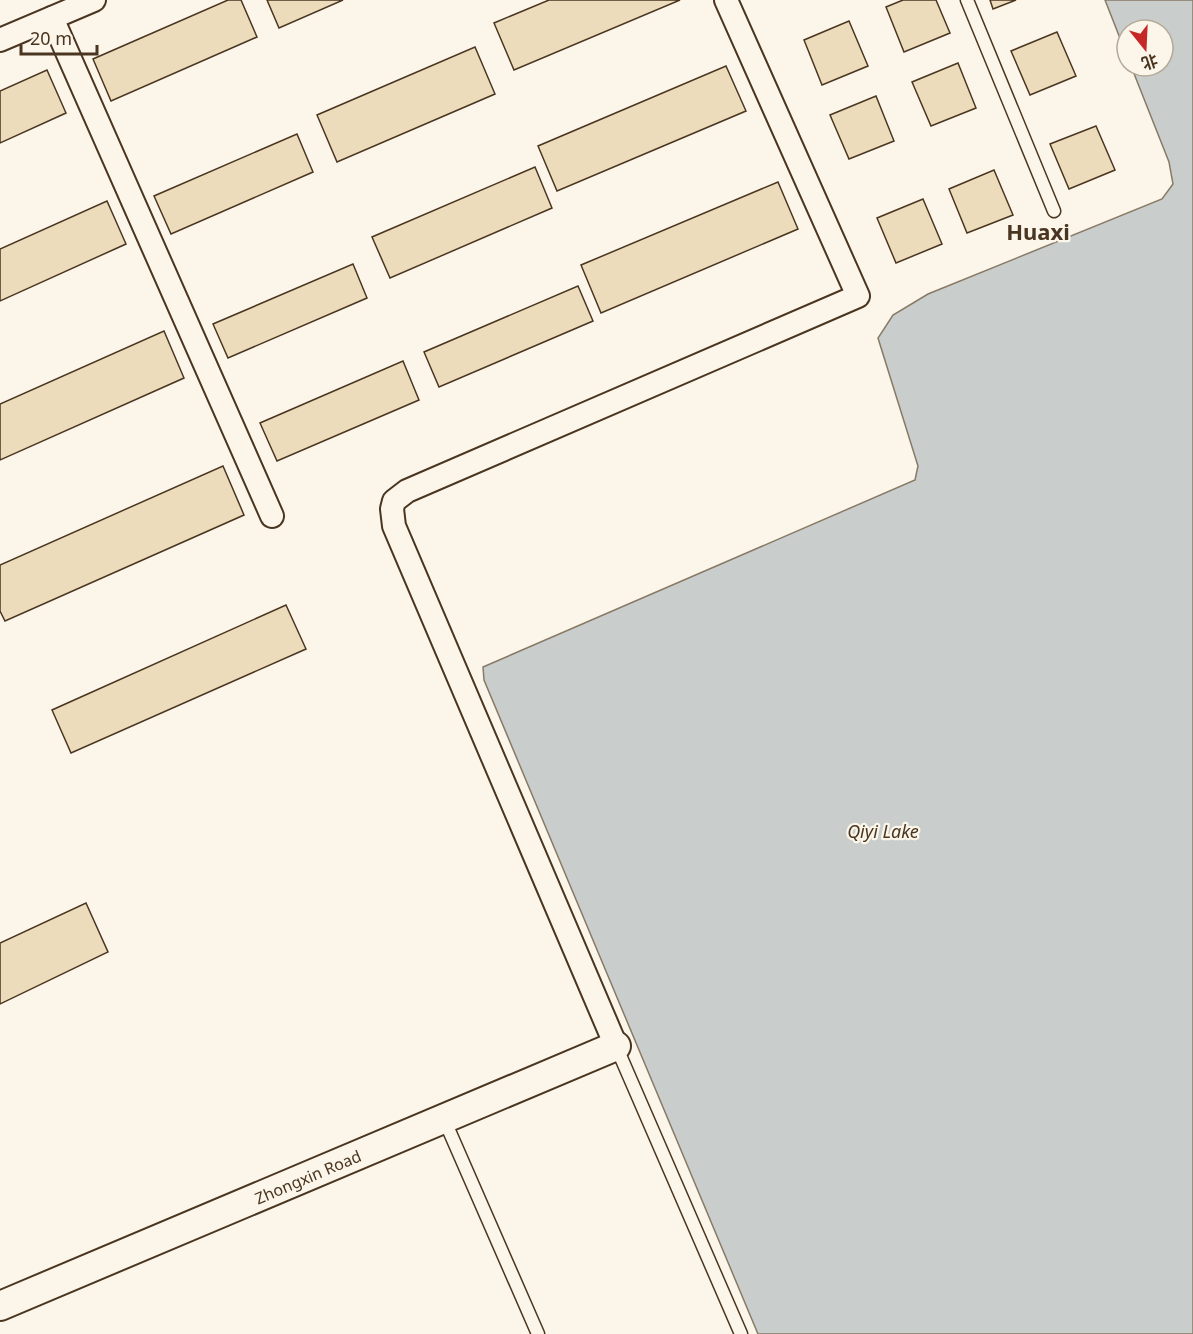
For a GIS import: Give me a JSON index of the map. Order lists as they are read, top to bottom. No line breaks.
{"streets":{"street":["Zhongxin Road"]},"districts":["Huaxi"],"water":["Qiyi Lake"],"scale_bar":"20 m","north":"bottom"}
